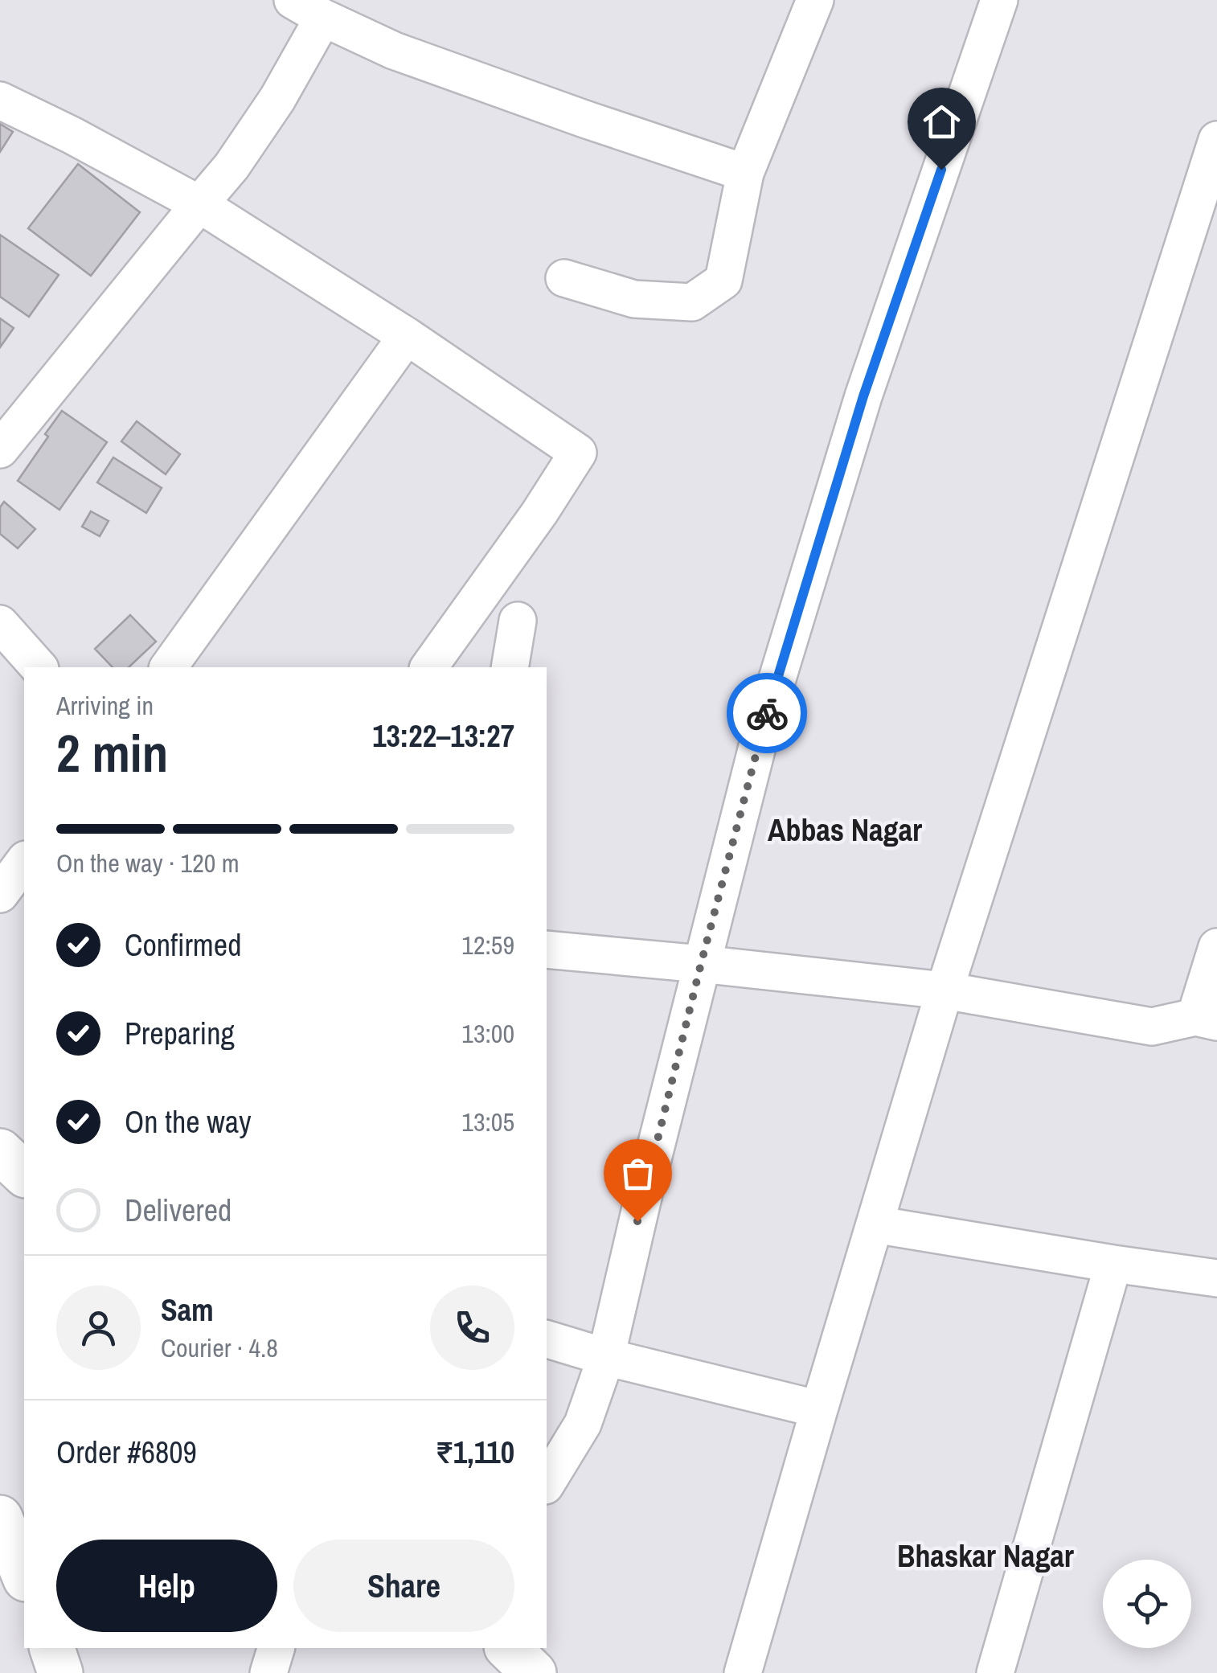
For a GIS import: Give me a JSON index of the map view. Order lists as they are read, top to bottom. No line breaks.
{"districts":["Abbas Nagar","Bhaskar Nagar"],"page":{"heading":["2 min","Arriving in","13:22–13:27"],"panel":["Sam","Courier · 4.8","Order #6809","₹1,110"],"bar":"On the way · 120 m","list":[["Confirmed","12:59"],["Preparing","13:00"],["On the way","13:05"],"Delivered"],"buttons":["Help","Share"]}}
